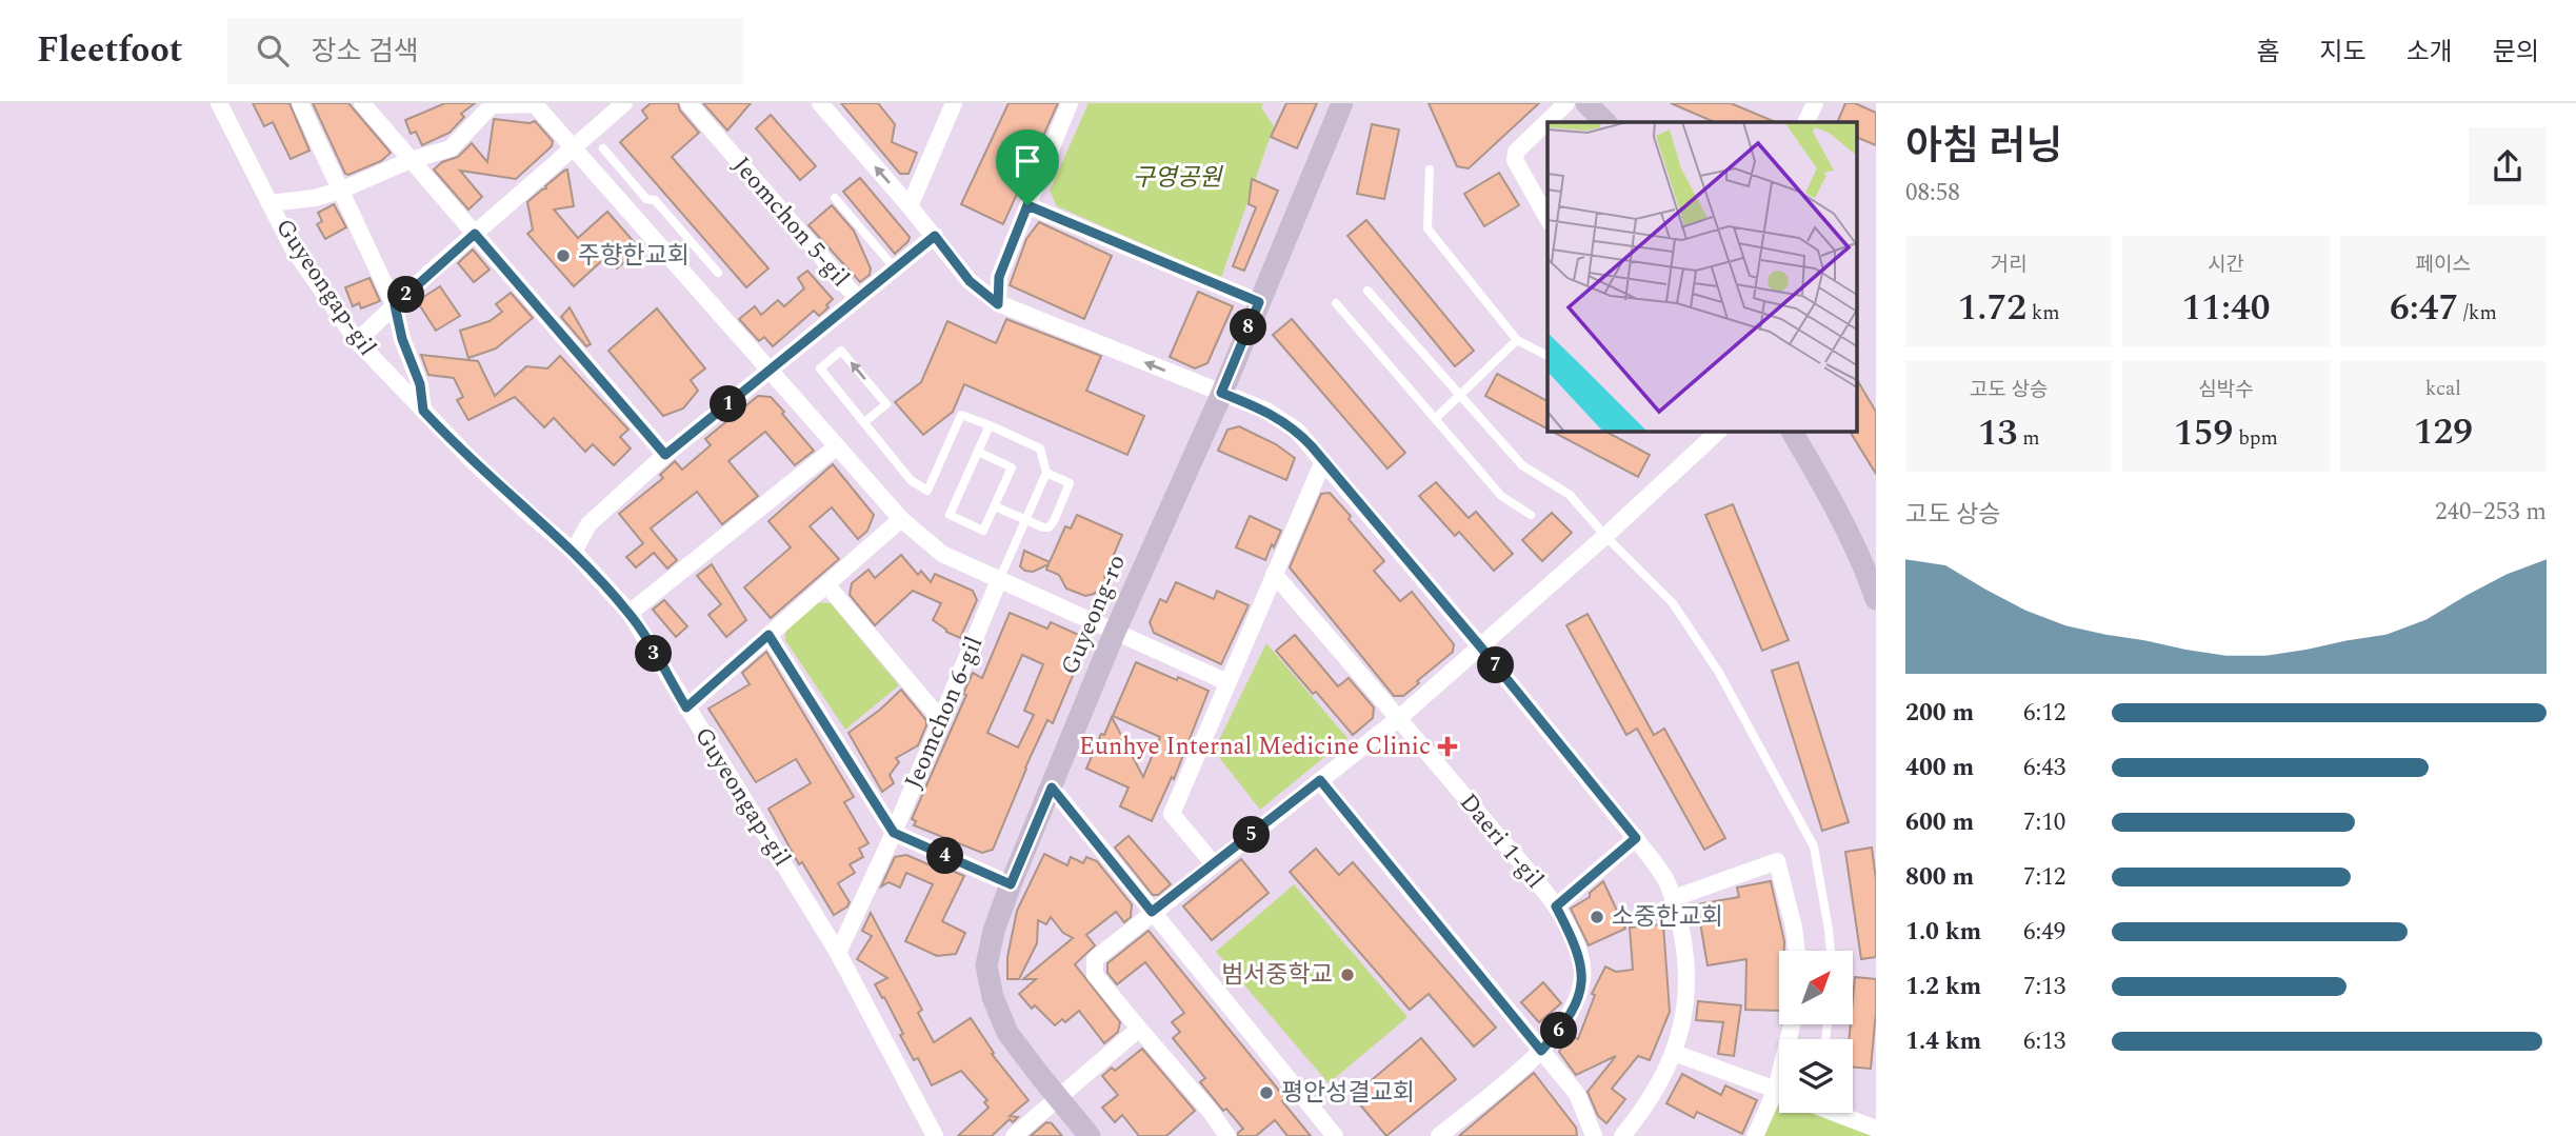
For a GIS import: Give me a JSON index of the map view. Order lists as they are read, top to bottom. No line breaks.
{"streets":{"main road":["Guyeong-ro"],"street":["Jeomchon 5-gil","Guyeongap-gil","Jeomchon 6-gil","Daeri 1-gil"]},"parks":["구영공원"],"places":{"other":["주향한교회","소중한교회","범서중학교","평안성결교회"],"health":["Eunhye Internal Medicine Clinic"]},"north":"top right","page":{"header":"Fleetfoot","search":"장소 검색","nav":["홈","지도","소개","문의"],"heading":["아침 러닝","08:58"],"stats":[["거리","1.72 km"],["시간","11:40"],["페이스","6:47 /km"],["고도 상승","13 m"],["심박수","159 bpm"],["kcal","129"]],"pins":["2","8","1","3","7","5","4","6"],"chart":["고도 상승","240–253 m"],"list":[{"name":"200 m","note":"6:12"},{"name":"400 m","note":"6:43"},{"name":"600 m","note":"7:10"},{"name":"800 m","note":"7:12"},{"name":"1.0 km","note":"6:49"},{"name":"1.2 km","note":"7:13"},{"name":"1.4 km","note":"6:13"}]}}
